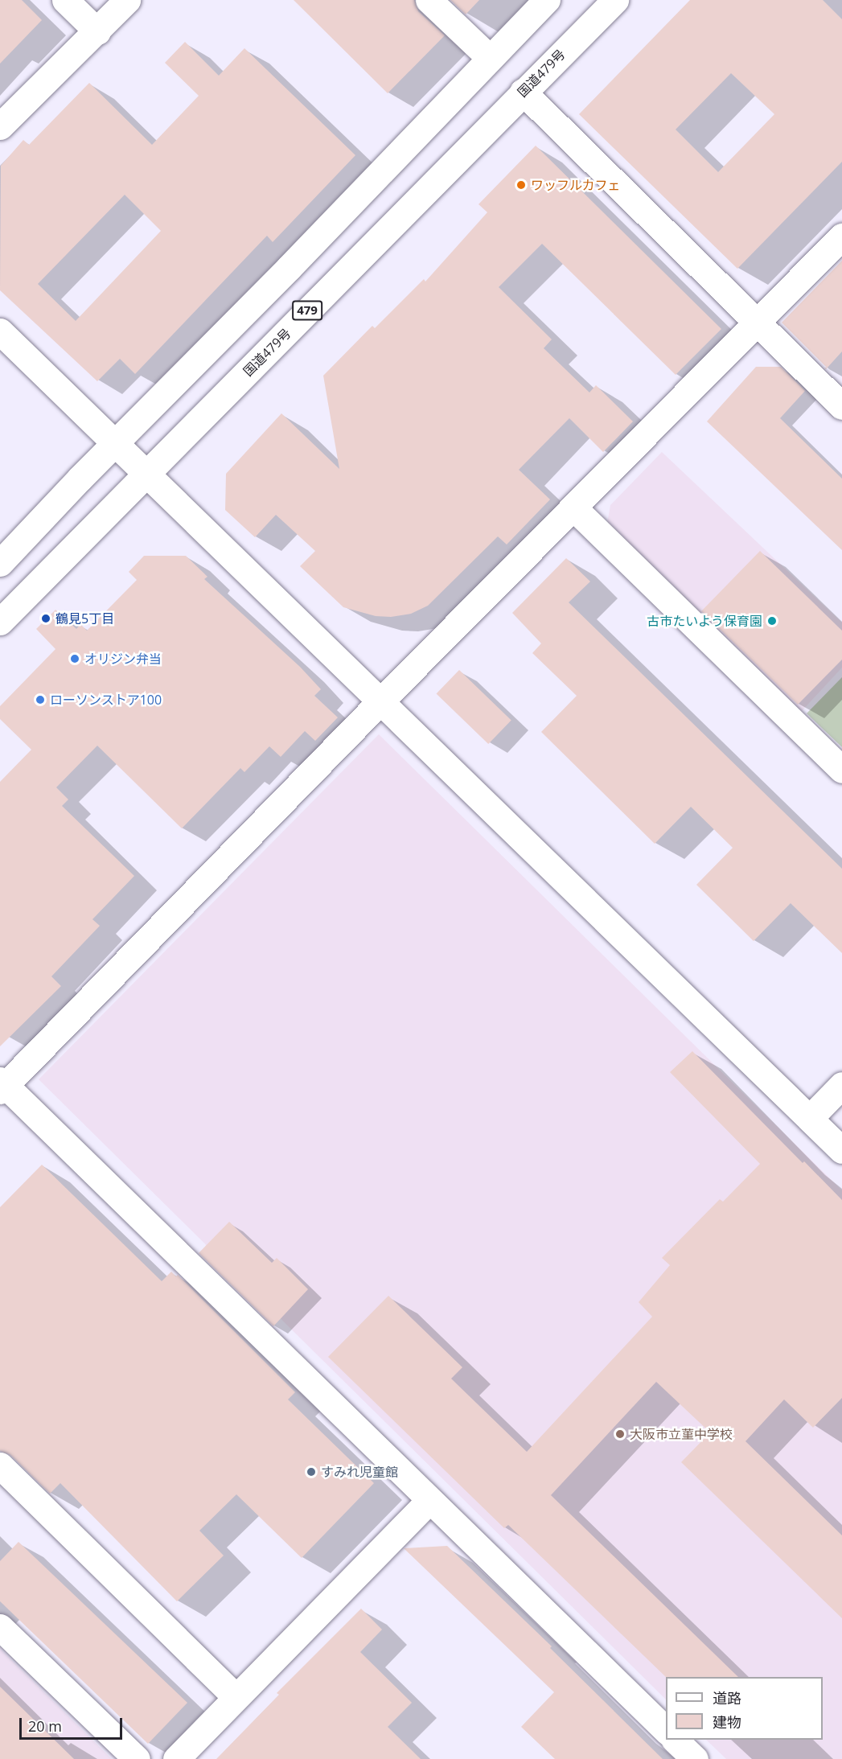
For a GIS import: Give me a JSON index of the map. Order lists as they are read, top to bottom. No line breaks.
{"streets":{"main road":["国道479号","479"]},"places":["ワッフルカフェ","鶴見5丁目","古市たいよう保育園","オリジン弁当","ローソンストア100","大阪市立菫中学校","すみれ児童館"],"legend":["道路","建物"],"scale_bar":"20 m"}
